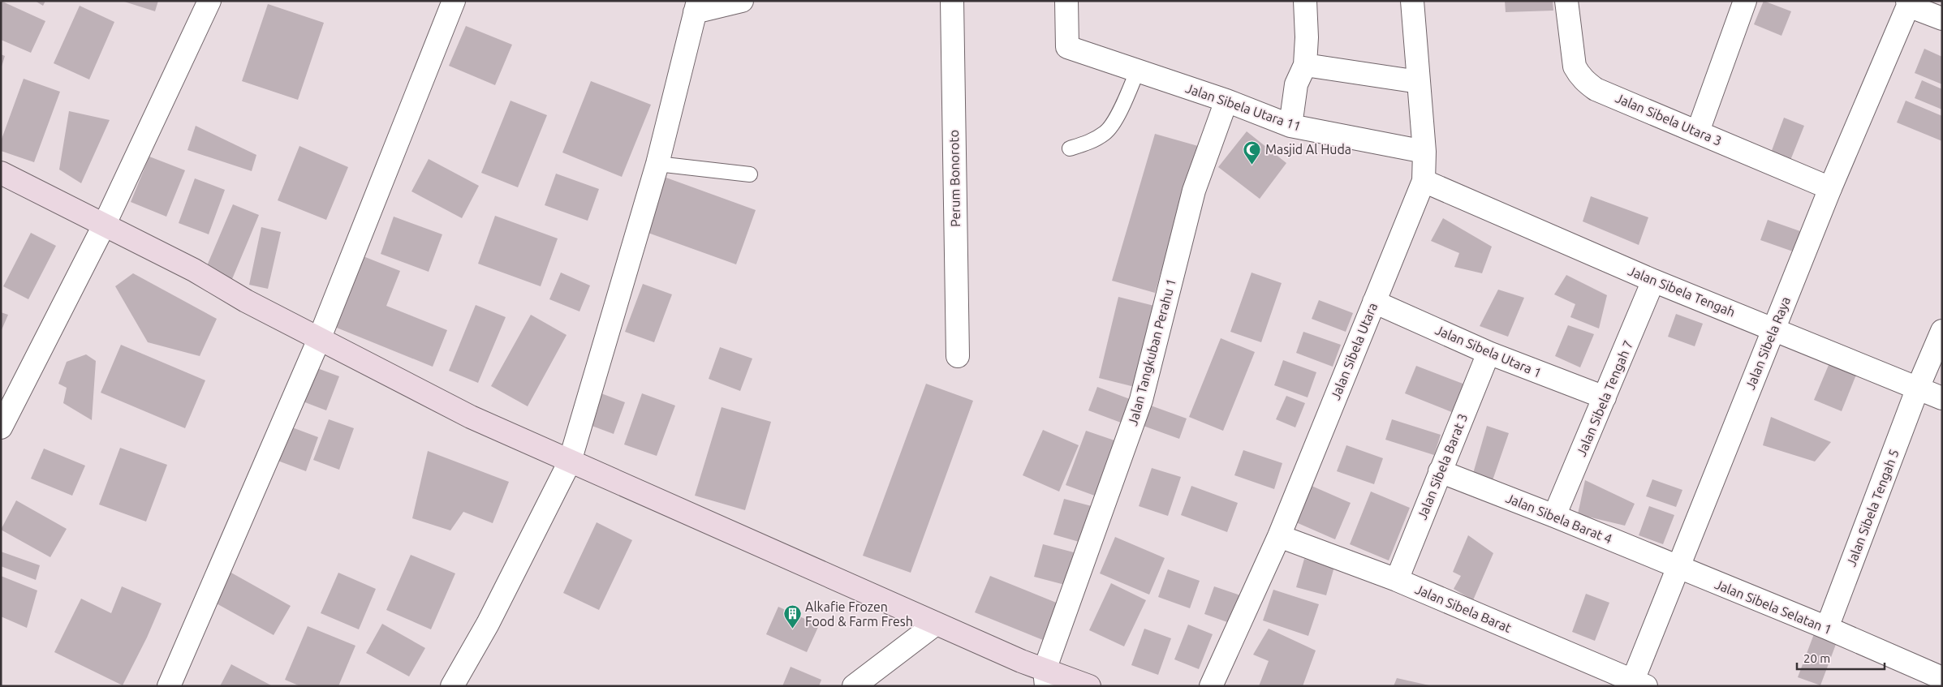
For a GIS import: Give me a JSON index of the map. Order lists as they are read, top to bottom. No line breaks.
{"streets":{"street":["Jalan Sibela Utara 11","Jalan Sibela Utara 3","Perum Bonoroto","Jalan Sibela Tengah","Jalan Sibela Raya","Jalan Sibela Utara","Jalan Sibela Utara 1","Jalan Tangkuban Perahu 1","Jalan Sibela Tengah 7","Jalan Sibela Barat 3","Jalan Sibela Tengah 5","Jalan Sibela Barat 4","Jalan Sibela Selatan 1","Jalan Sibela Barat"]},"crossings":[["Jalan Sibela Utara 11","Jalan Sibela Utara"],["Jalan Sibela Utara 11","Jalan Tangkuban Perahu 1"],["Jalan Sibela Utara 3","Jalan Sibela Raya"],["Jalan Sibela Tengah","Jalan Sibela Raya"],["Jalan Sibela Tengah","Jalan Sibela Utara"],["Jalan Sibela Tengah","Jalan Sibela Tengah 7"],["Jalan Sibela Tengah","Jalan Sibela Tengah 5"],["Jalan Sibela Raya","Jalan Sibela Barat 4"],["Jalan Sibela Raya","Jalan Sibela Selatan 1"],["Jalan Sibela Raya","Jalan Sibela Barat"],["Jalan Sibela Utara","Jalan Sibela Utara 1"],["Jalan Sibela Utara","Jalan Sibela Barat"],["Jalan Sibela Utara 1","Jalan Sibela Tengah 7"],["Jalan Sibela Utara 1","Jalan Sibela Barat 3"],["Jalan Sibela Tengah 7","Jalan Sibela Barat 4"],["Jalan Sibela Barat 3","Jalan Sibela Barat 4"],["Jalan Sibela Barat 3","Jalan Sibela Barat"],["Jalan Sibela Tengah 5","Jalan Sibela Selatan 1"],["Jalan Sibela Barat 4","Jalan Sibela Selatan 1"]],"places":{"mosque":["Masjid Al Huda"],"building":["Alkafie Frozen Food & Farm Fresh"]},"scale_bar":"20 m"}
